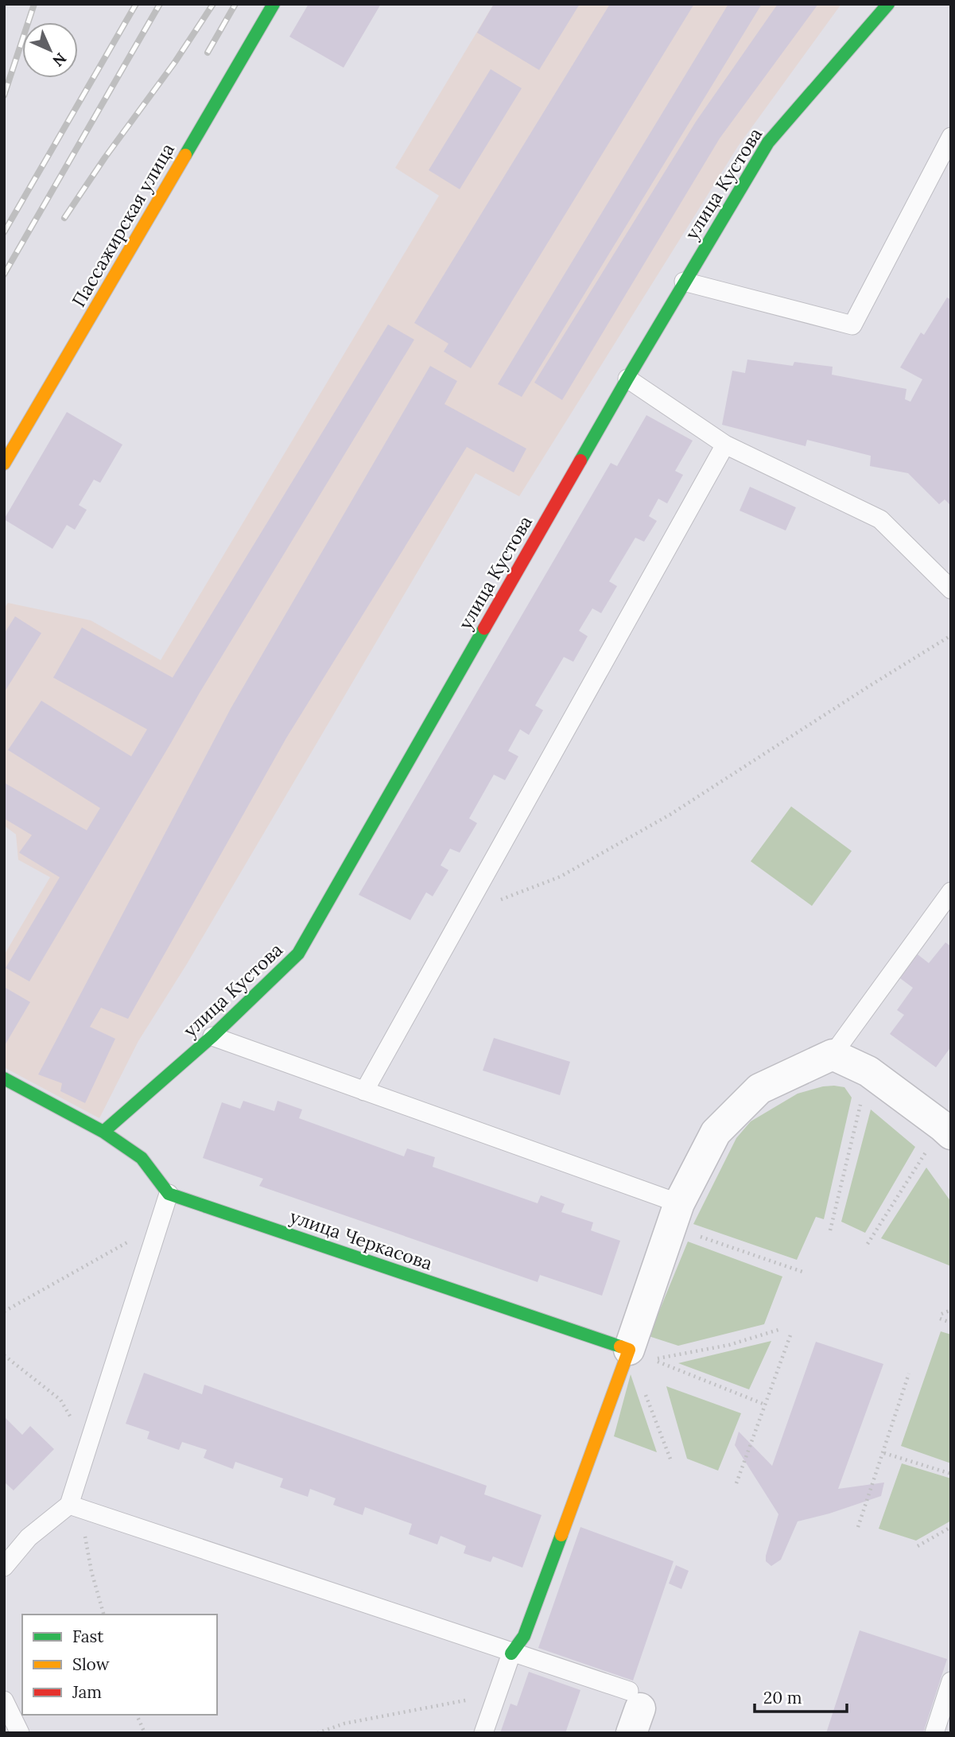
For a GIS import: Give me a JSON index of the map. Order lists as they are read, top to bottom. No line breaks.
{"streets":{"street":["улица Кустова","Пассажирская улица","улица Черкасова"]},"legend":["Fast","Slow","Jam"],"scale_bar":"20 m","north":"bottom right"}
